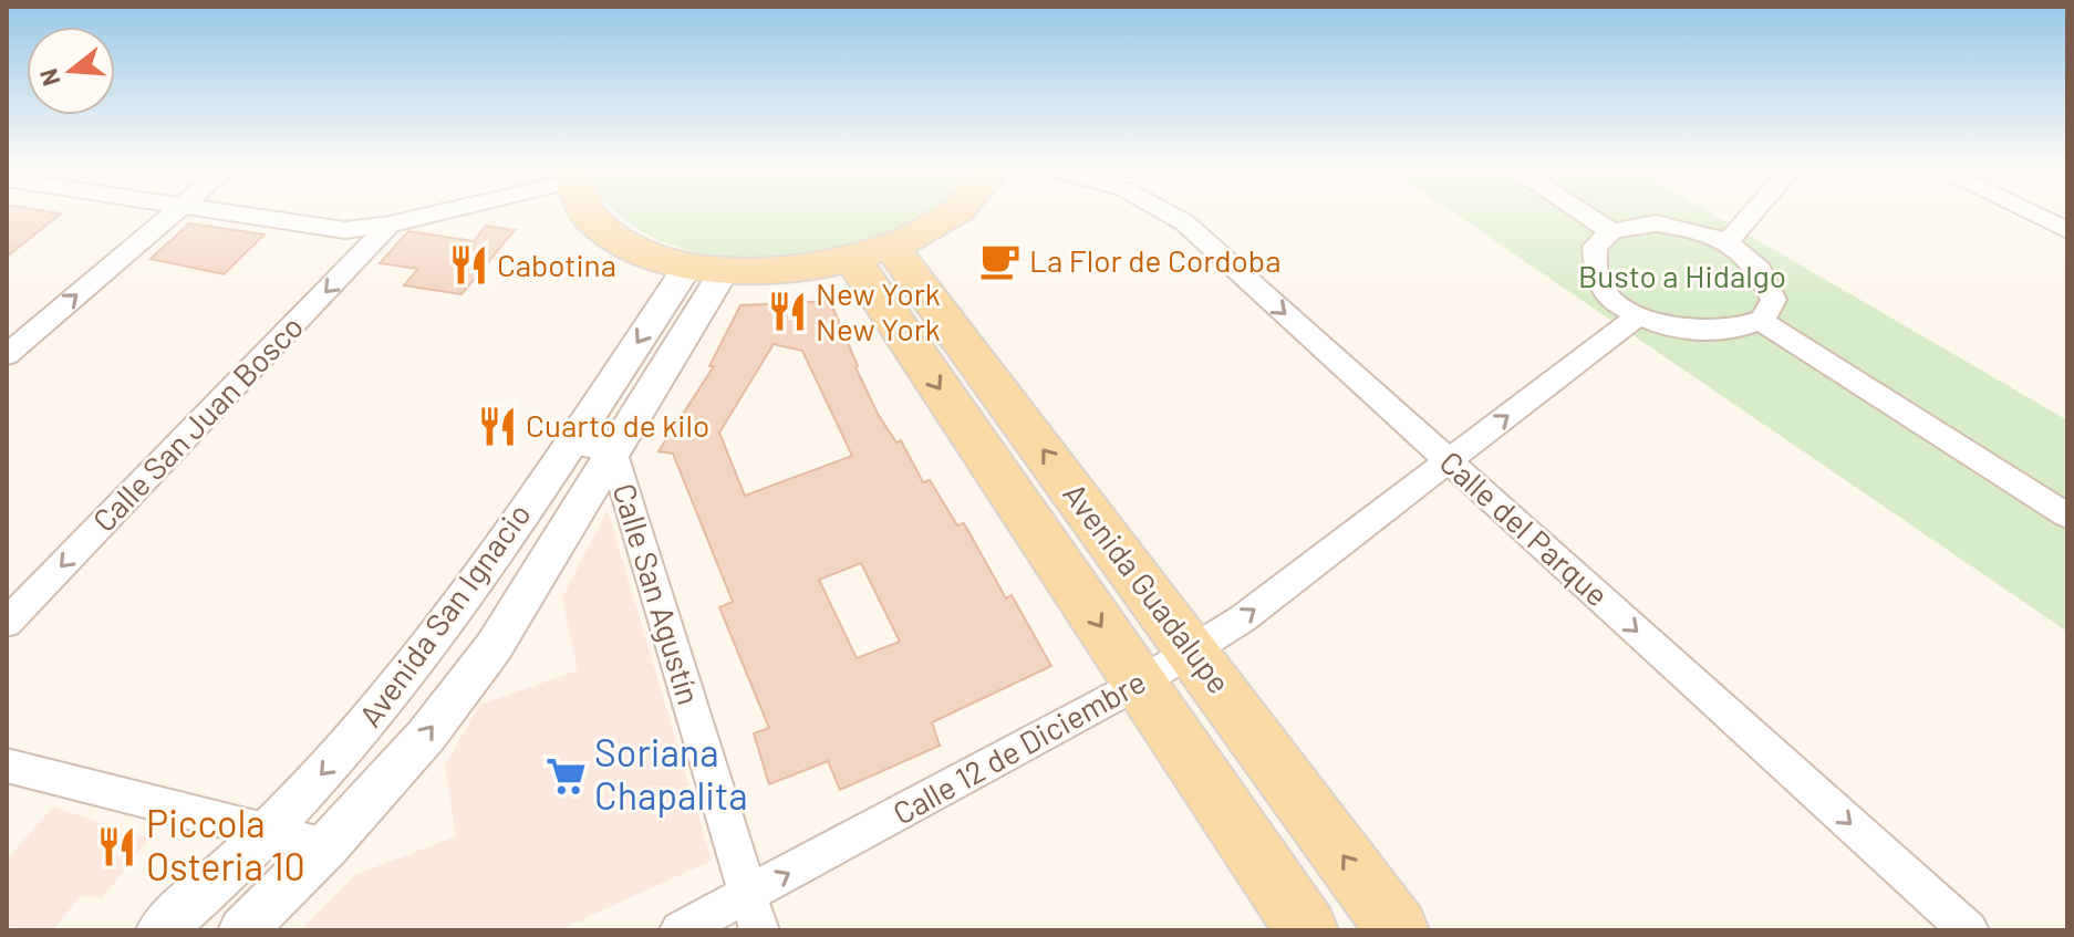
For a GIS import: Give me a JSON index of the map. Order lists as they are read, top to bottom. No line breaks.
{"streets":{"main road":["Avenida Guadalupe"],"street":["Calle San Juan Bosco","Calle del Parque","Calle San Agustín","Avenida San Ignacio","Calle 12 de Diciembre"]},"crossings":[["Calle del Parque","Calle 12 de Diciembre"],["Avenida Guadalupe","Calle 12 de Diciembre"],["Calle San Agustín","Avenida San Ignacio"],["Calle San Agustín","Calle 12 de Diciembre"]],"one_way":["Calle del Parque","Calle 12 de Diciembre"],"parks":["Busto a Hidalgo"],"places":{"cafe":["La Flor de Cordoba"],"restaurant":["Cabotina","New York New York","Cuarto de kilo","Piccola Osteria 10"],"supermarket":["Soriana Chapalita"]},"north":"left"}
